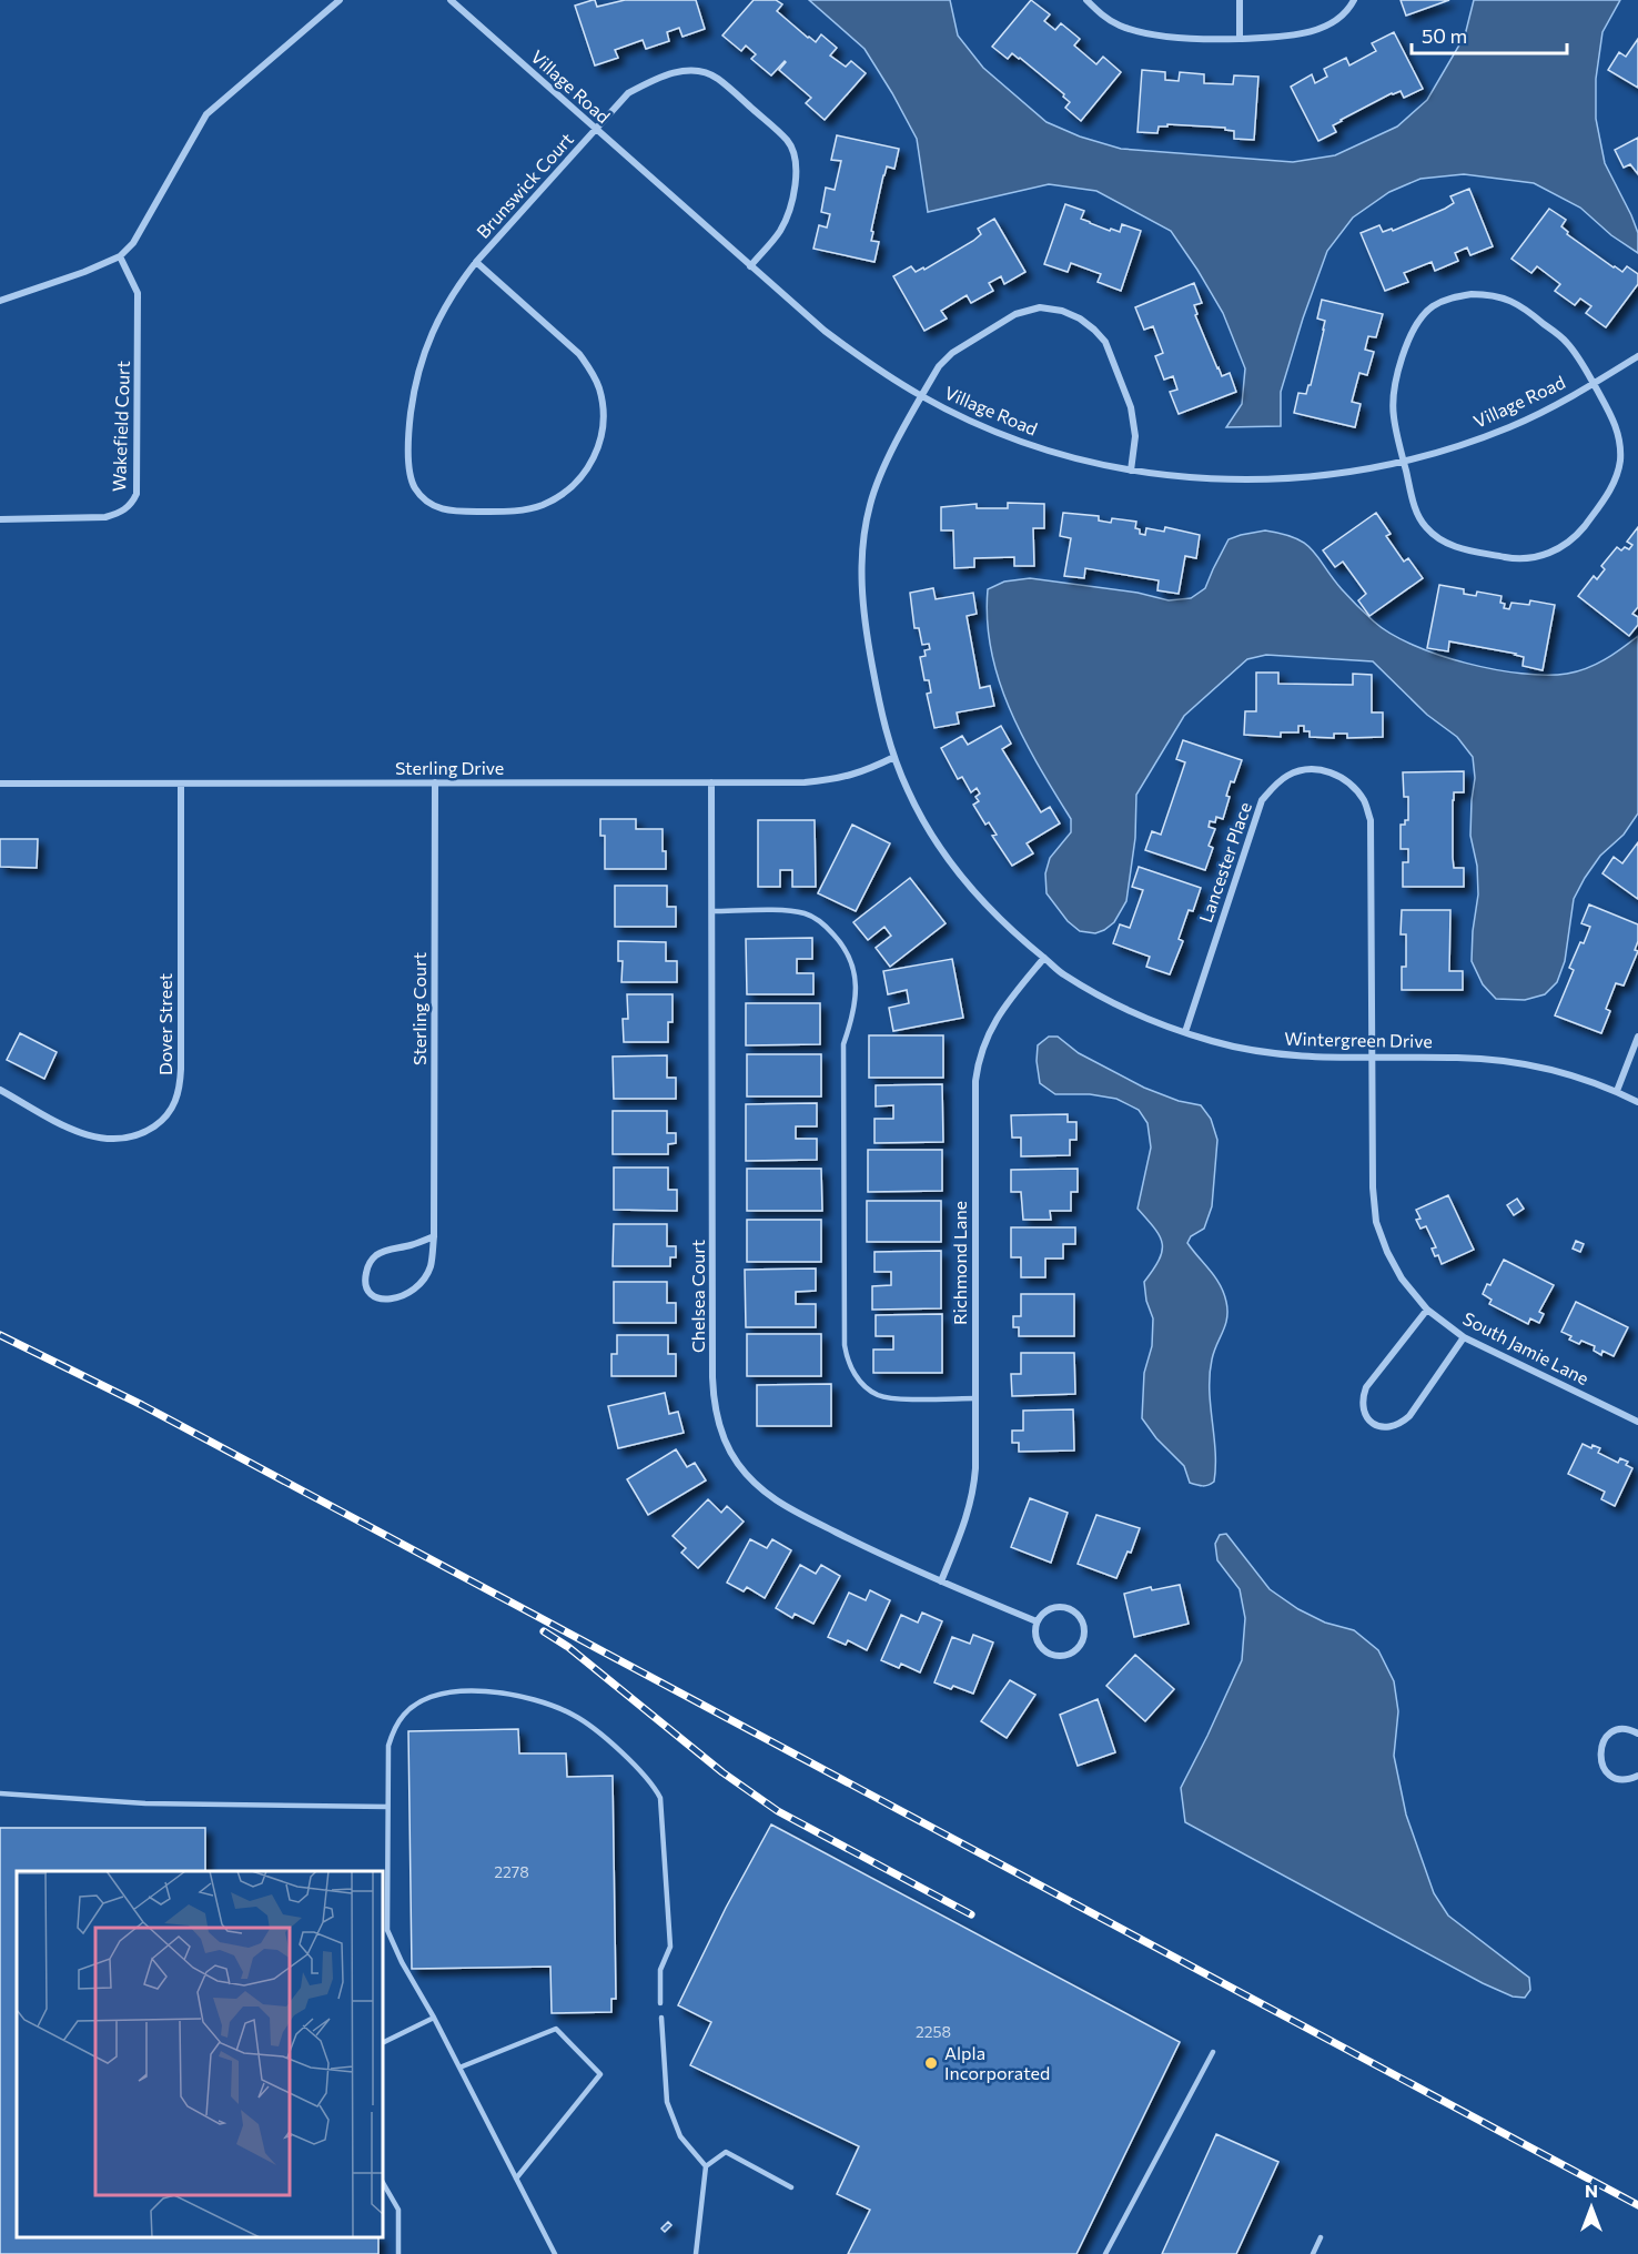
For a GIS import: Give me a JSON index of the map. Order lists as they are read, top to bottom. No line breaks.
{"streets":{"street":["Village Road","Brunswick Court","Wakefield Court","Sterling Drive","Lancester Place","Sterling Court","Dover Street","Wintergreen Drive","Richmond Lane","Chelsea Court","South Jamie Lane"]},"crossings":[["Village Road","Brunswick Court"],["Village Road","Wintergreen Drive"],["Sterling Drive","Sterling Court"],["Sterling Drive","Dover Street"],["Sterling Drive","Wintergreen Drive"],["Sterling Drive","Chelsea Court"],["Lancester Place","Wintergreen Drive"],["Lancester Place","South Jamie Lane"],["Wintergreen Drive","Richmond Lane"],["Wintergreen Drive","South Jamie Lane"],["Richmond Lane","Chelsea Court"]],"places":["Alpla Incorporated"],"house_numbers":["2278","2258"],"scale_bar":"50 m","north":"top"}
